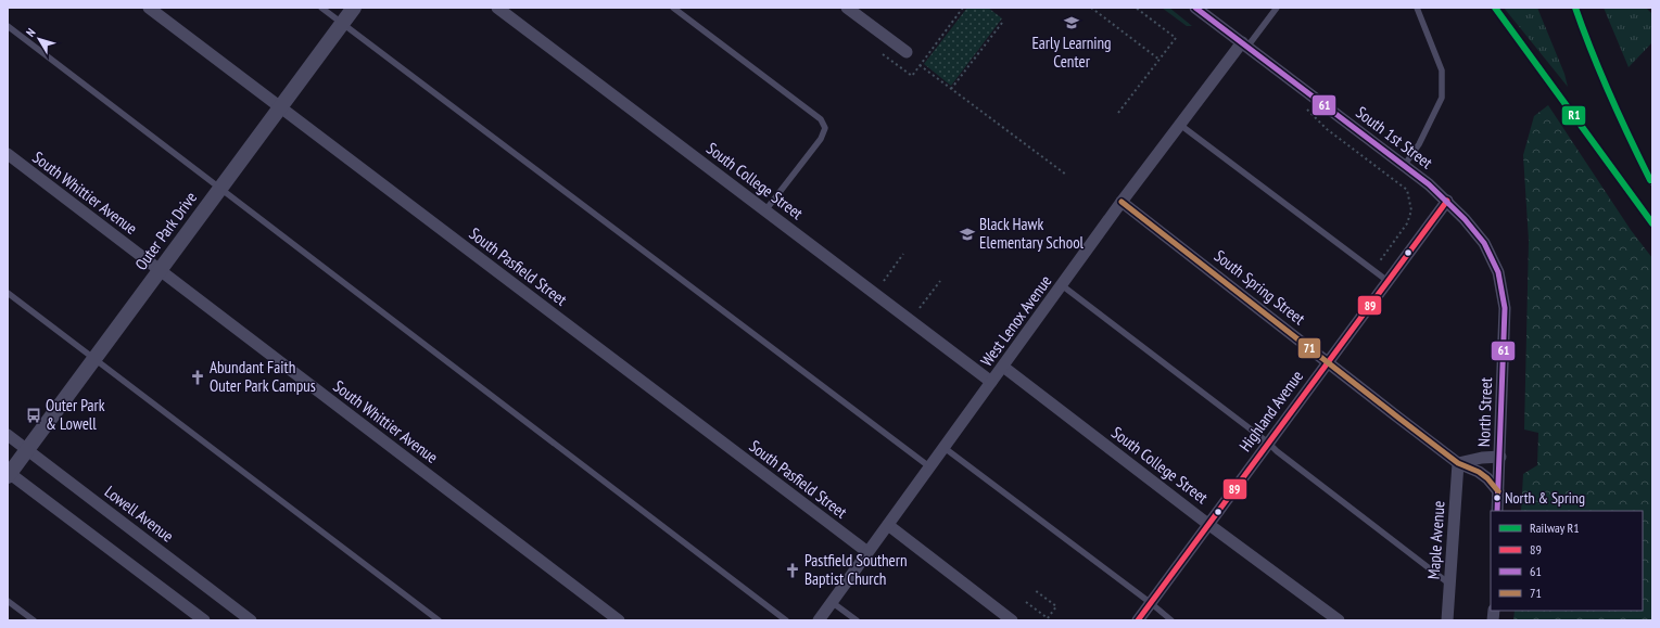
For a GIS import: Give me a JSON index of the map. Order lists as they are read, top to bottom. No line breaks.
{"streets":{"street":["South 1st Street","South College Street","South Whittier Avenue","Outer Park Drive","South Pasfield Street","South Spring Street","West Lenox Avenue","Highland Avenue","North Street","Lowell Avenue","Maple Avenue"]},"crossings":[["South 1st Street","West Lenox Avenue"],["South 1st Street","Highland Avenue"],["South 1st Street","North Street"],["South College Street","West Lenox Avenue"],["South College Street","Highland Avenue"],["South Whittier Avenue","Outer Park Drive"],["Outer Park Drive","South Pasfield Street"],["Outer Park Drive","Lowell Avenue"],["South Pasfield Street","West Lenox Avenue"],["South Spring Street","West Lenox Avenue"],["South Spring Street","Highland Avenue"],["South Spring Street","North Street"],["South Spring Street","Maple Avenue"],["Highland Avenue","North Street"]],"places":{"school or university":["Early Learning Center","Black Hawk Elementary School"],"church":["Abundant Faith Outer Park Campus","Pastfield Southern Baptist Church"],"bus stop":["Outer Park & Lowell"],"other":["North & Spring"]},"lines":["rail line R1","transit line 61","transit line 89","transit line 71"],"legend":["Railway R1","89","61","71"],"north":"top left"}
